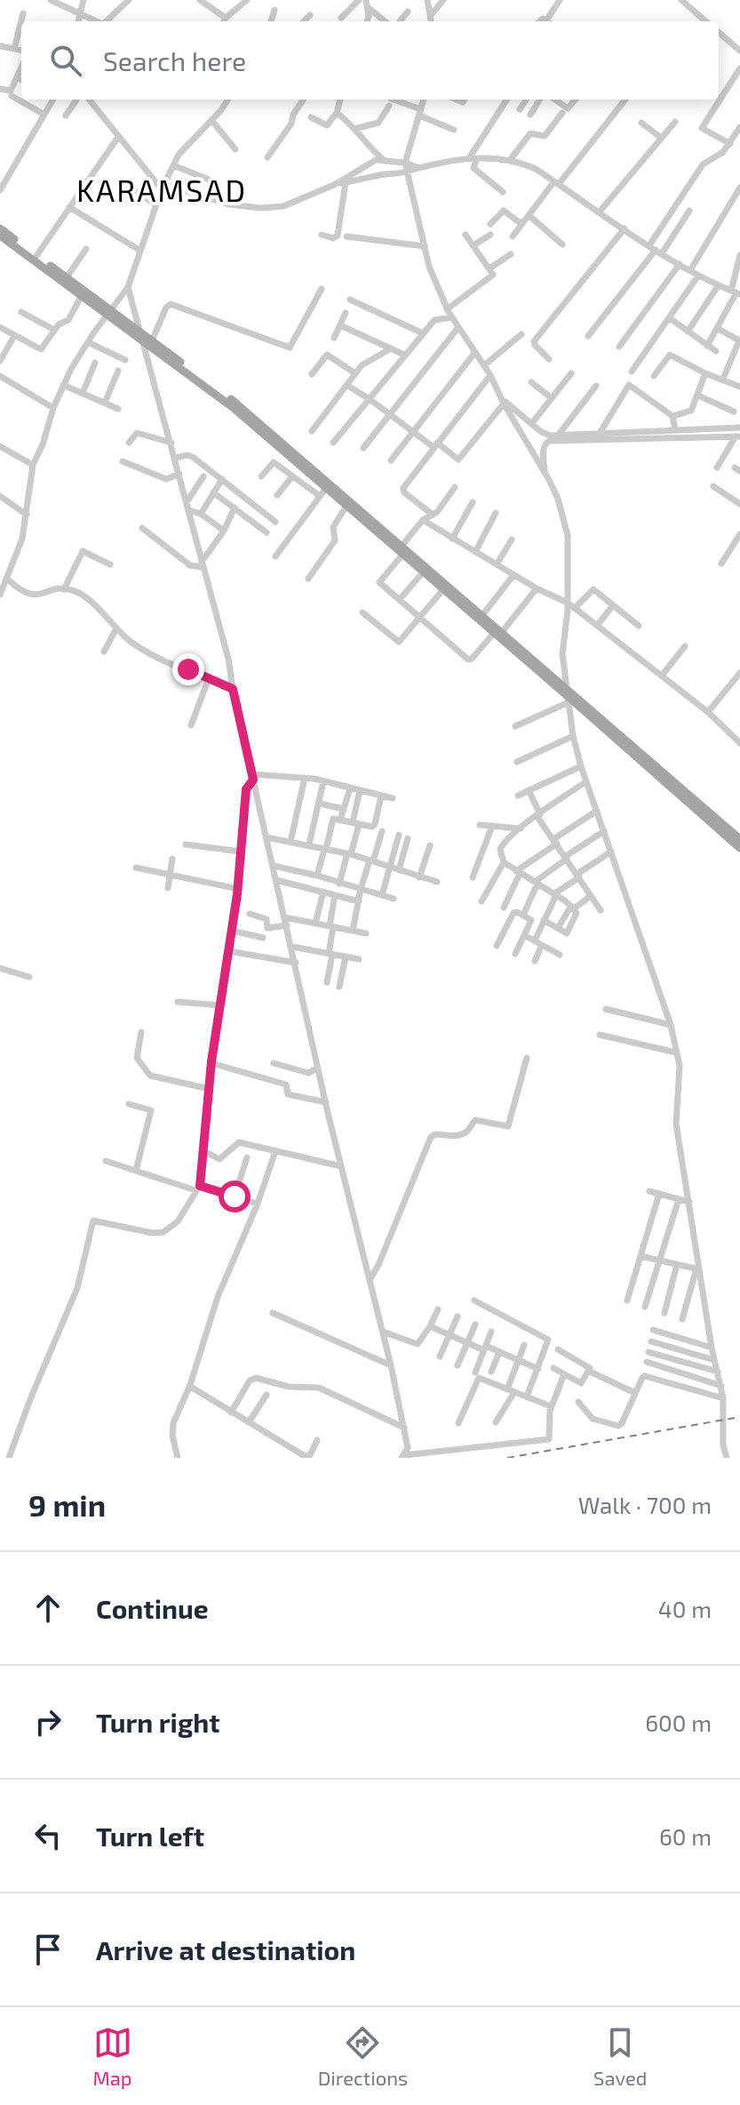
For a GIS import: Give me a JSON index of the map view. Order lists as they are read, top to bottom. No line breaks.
{"districts":["KARAMSAD"],"page":{"search":"Search here","heading":["9 min","Walk · 700 m"],"list":[["Continue","40 m"],["Turn right","600 m"],["Turn left","60 m"],"Arrive at destination"],"nav":["Map","Directions","Saved"]}}
